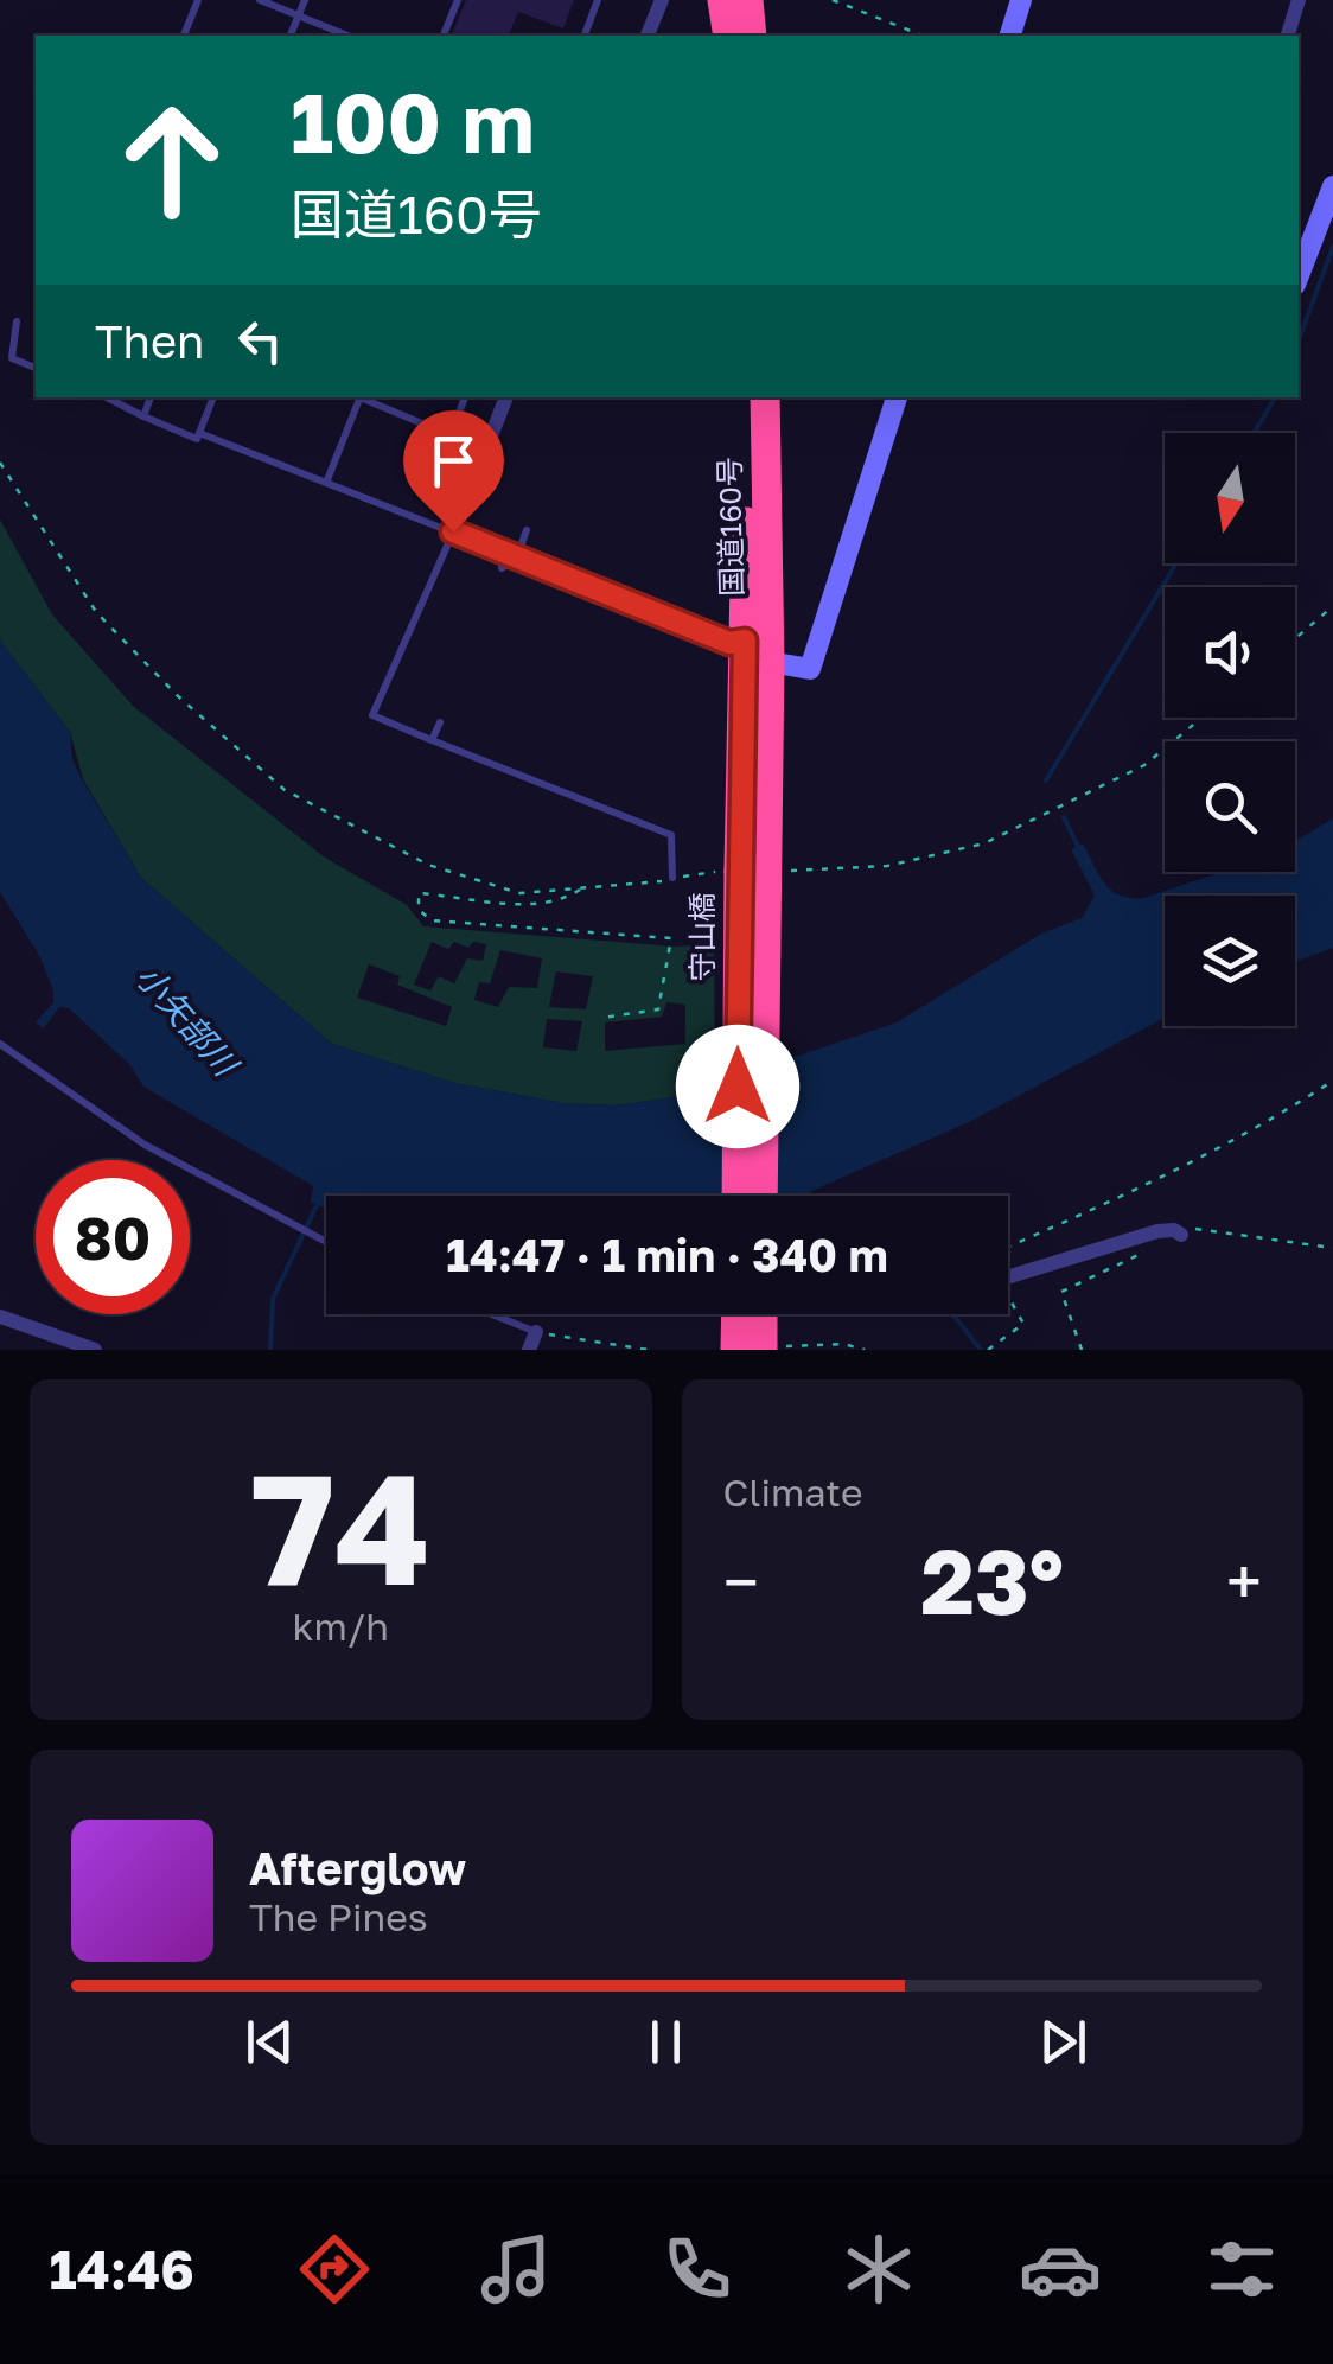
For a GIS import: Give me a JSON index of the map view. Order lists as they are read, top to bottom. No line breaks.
{"streets":{"highway":["国道160号","守山橋"]},"crossings":[["国道160号","守山橋"]],"water":["小矢部川"],"north":"bottom","page":{"turn":["100 m","国道160号"],"then":"Then","limit":"80","trip":"14:47 · 1 min · 340 m","tile":[["74","km/h"],"Climate"],"heat":["−","23°","+"],"song":["Afterglow","The Pines"],"tabs":"14:46"}}
